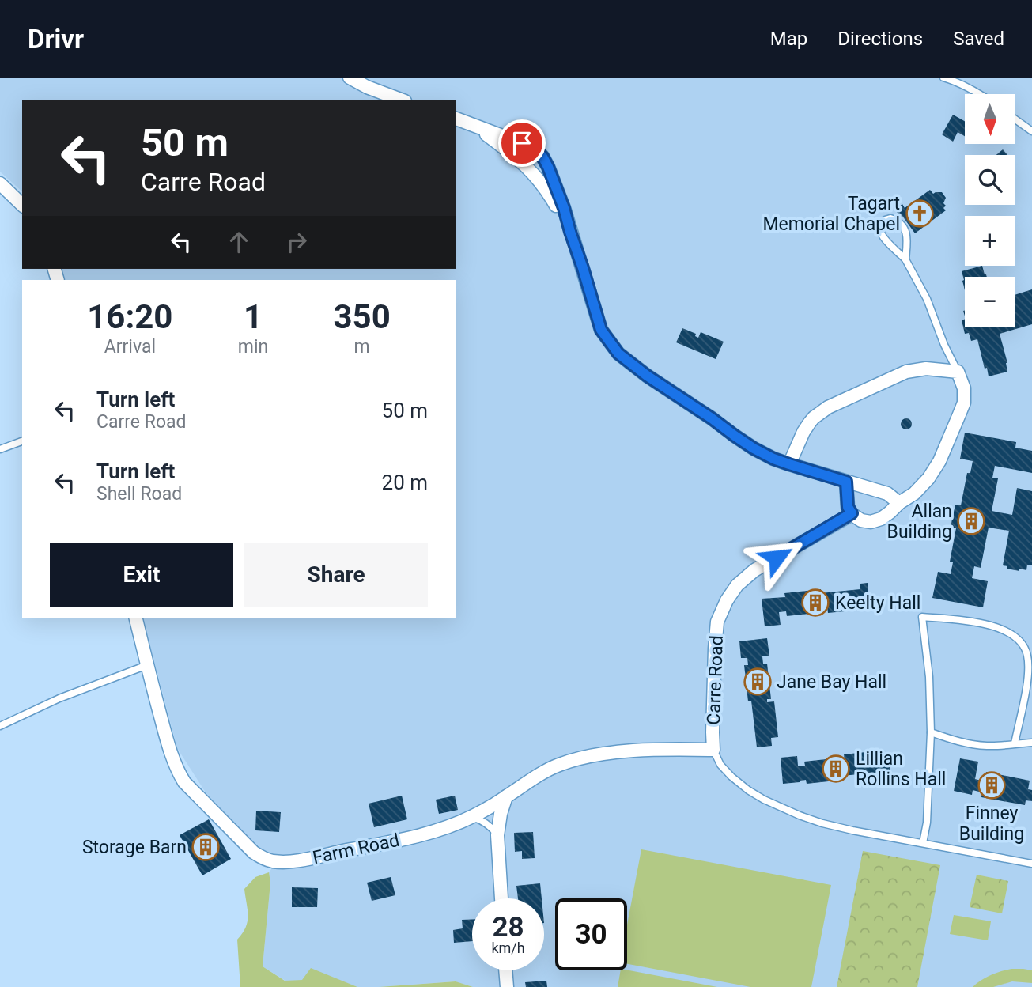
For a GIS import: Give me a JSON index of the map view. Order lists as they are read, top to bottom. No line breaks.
{"streets":{"street":["Carre Road","Farm Road"]},"crossings":[["Carre Road","Farm Road"]],"places":{"church":["Tagart Memorial Chapel"],"building":["Allan Building","Keelty Hall","Jane Bay Hall","Lillian Rollins Hall","Finney Building","Storage Barn"]},"north":"bottom","page":{"header":"Drivr","nav":["Map","Directions","Saved"],"map_buttons":["+","−"],"turn":["50 m","Carre Road"],"eta":["16:20","Arrival","1","min","350","m"],"list":[{"name":"Turn left","note":"Carre Road","value":"50 m"},{"name":"Turn left","note":"Shell Road","value":"20 m"}],"buttons":["Exit","Share"],"speed":"28 km/h","limit":"30"}}
